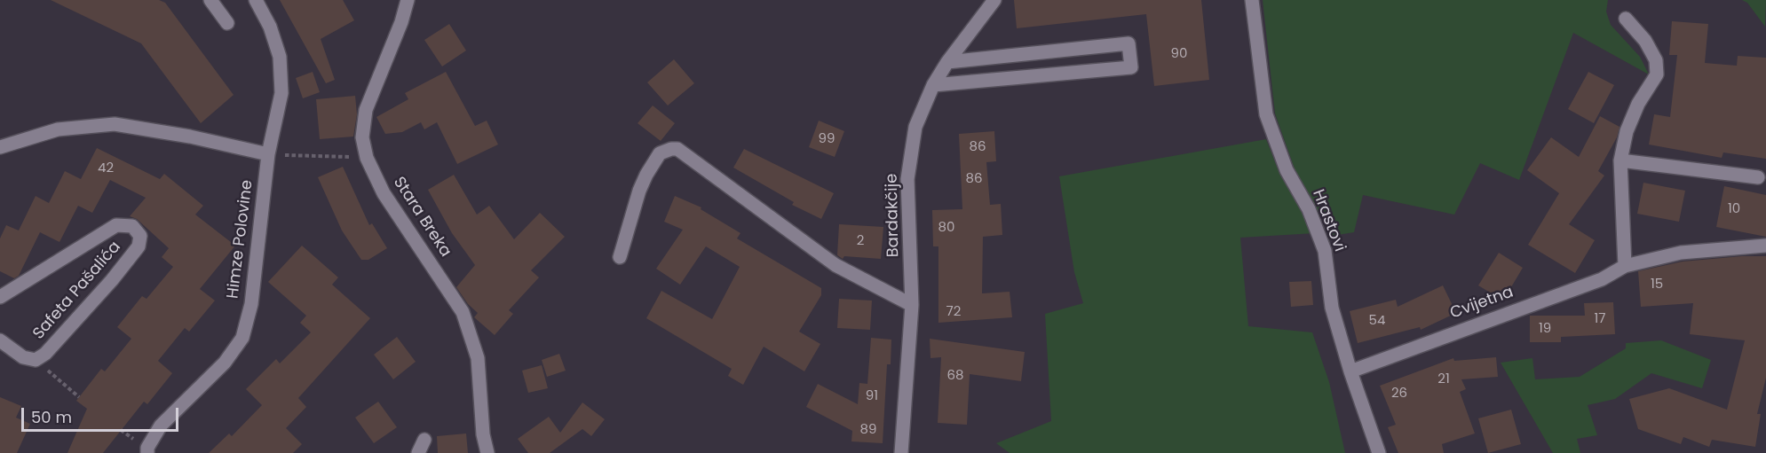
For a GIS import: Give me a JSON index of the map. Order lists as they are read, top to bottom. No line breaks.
{"streets":{"street":["Bardakčije","Stara Breka","Hrastovi","Himze Polovine","Safeta Pašalića","Cvijetna"]},"crossings":[["Hrastovi","Cvijetna"]],"house_numbers":["90","99","86","42","86","10","80","2","15","72","17","54","19","68","21","26","91","89"],"scale_bar":"50 m"}
